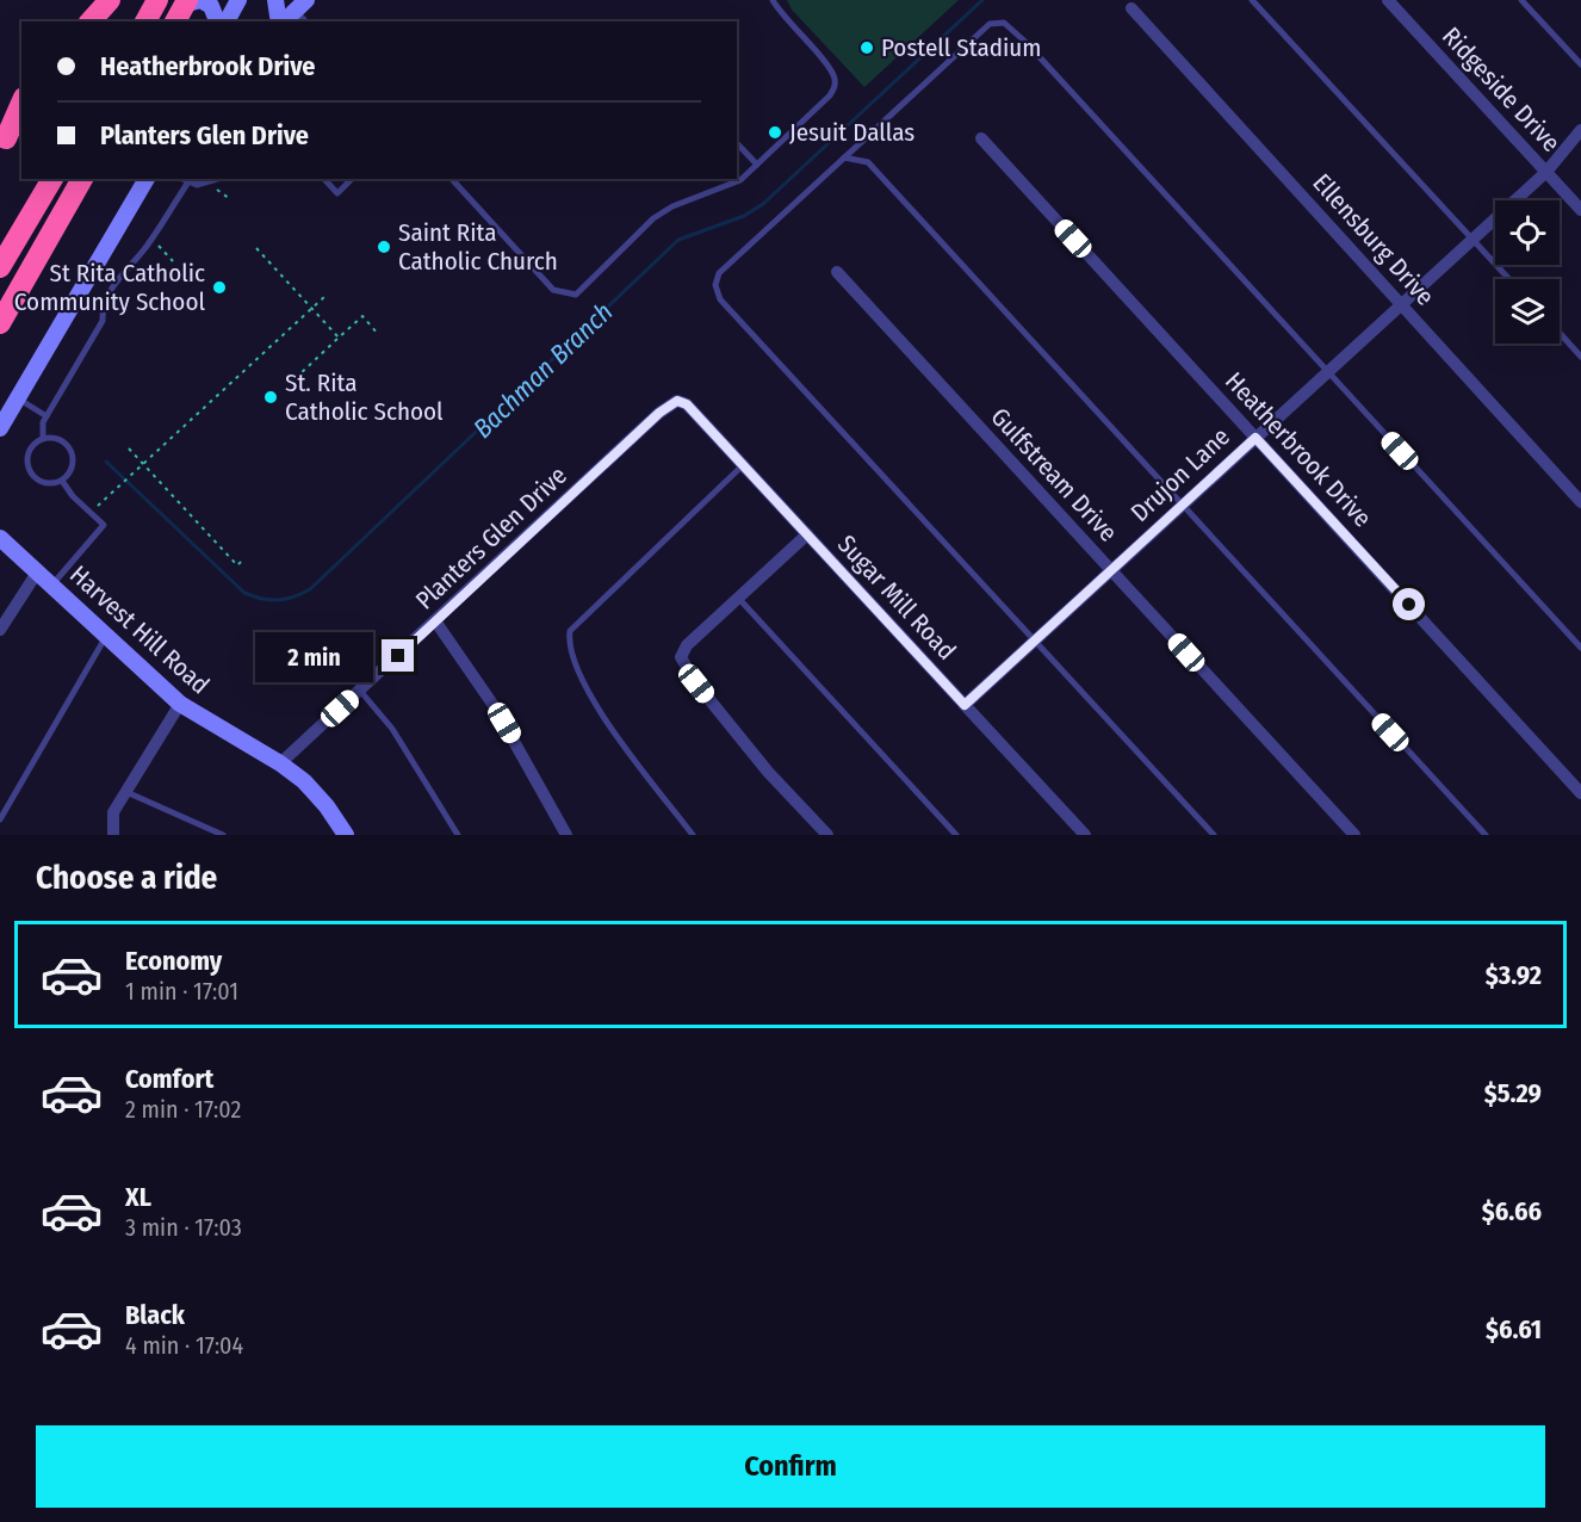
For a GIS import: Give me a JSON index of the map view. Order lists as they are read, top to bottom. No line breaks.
{"streets":{"main road":["Harvest Hill Road"],"street":["Ridgeside Drive","Ellensburg Drive","Heatherbrook Drive","Gulfstream Drive","Drujon Lane","Planters Glen Drive","Sugar Mill Road"]},"crossings":[["Ridgeside Drive","Drujon Lane"],["Ellensburg Drive","Drujon Lane"],["Heatherbrook Drive","Drujon Lane"],["Gulfstream Drive","Drujon Lane"],["Drujon Lane","Sugar Mill Road"],["Planters Glen Drive","Sugar Mill Road"],["Planters Glen Drive","Harvest Hill Road"]],"water":["Bachman Branch"],"places":["Postell Stadium","Jesuit Dallas","Saint Rita Catholic Church","St Rita Catholic Community School","St. Rita Catholic School"],"page":{"banner":["Heatherbrook Drive","Planters Glen Drive"],"bubble":"2 min","heading":"Choose a ride","list":[{"name":"Economy","note":"1 min · 17:01","value":"$3.92"},{"name":"Comfort","note":"2 min · 17:02","value":"$5.29"},{"name":"XL","note":"3 min · 17:03","value":"$6.66"},{"name":"Black","note":"4 min · 17:04","value":"$6.61"}],"buttons":"Confirm"}}
